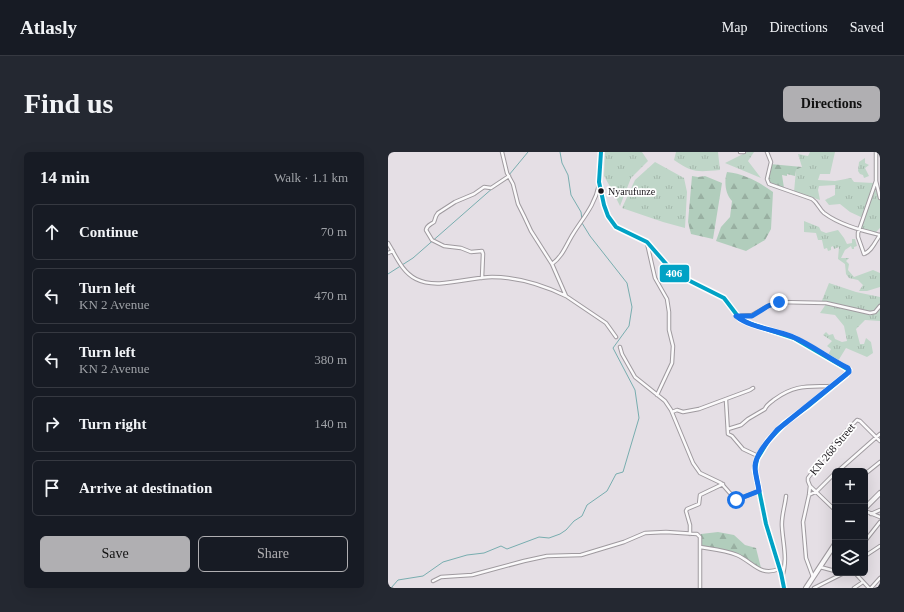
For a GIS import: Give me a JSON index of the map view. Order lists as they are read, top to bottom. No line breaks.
{"streets":{"street":["KN 268 Street"]},"places":["Nyarufunze"],"lines":["transit line 406"],"page":{"header":"Atlasly","nav":["Map","Directions","Saved"],"buttons":["Directions",["Save","Share"]],"title":"Find us","heading":["14 min","Walk · 1.1 km"],"list":[["Continue","70 m"],["Turn left","KN 2 Avenue","470 m"],["Turn left","KN 2 Avenue","380 m"],["Turn right","140 m"],"Arrive at destination"],"map_buttons":["+","−"]}}
